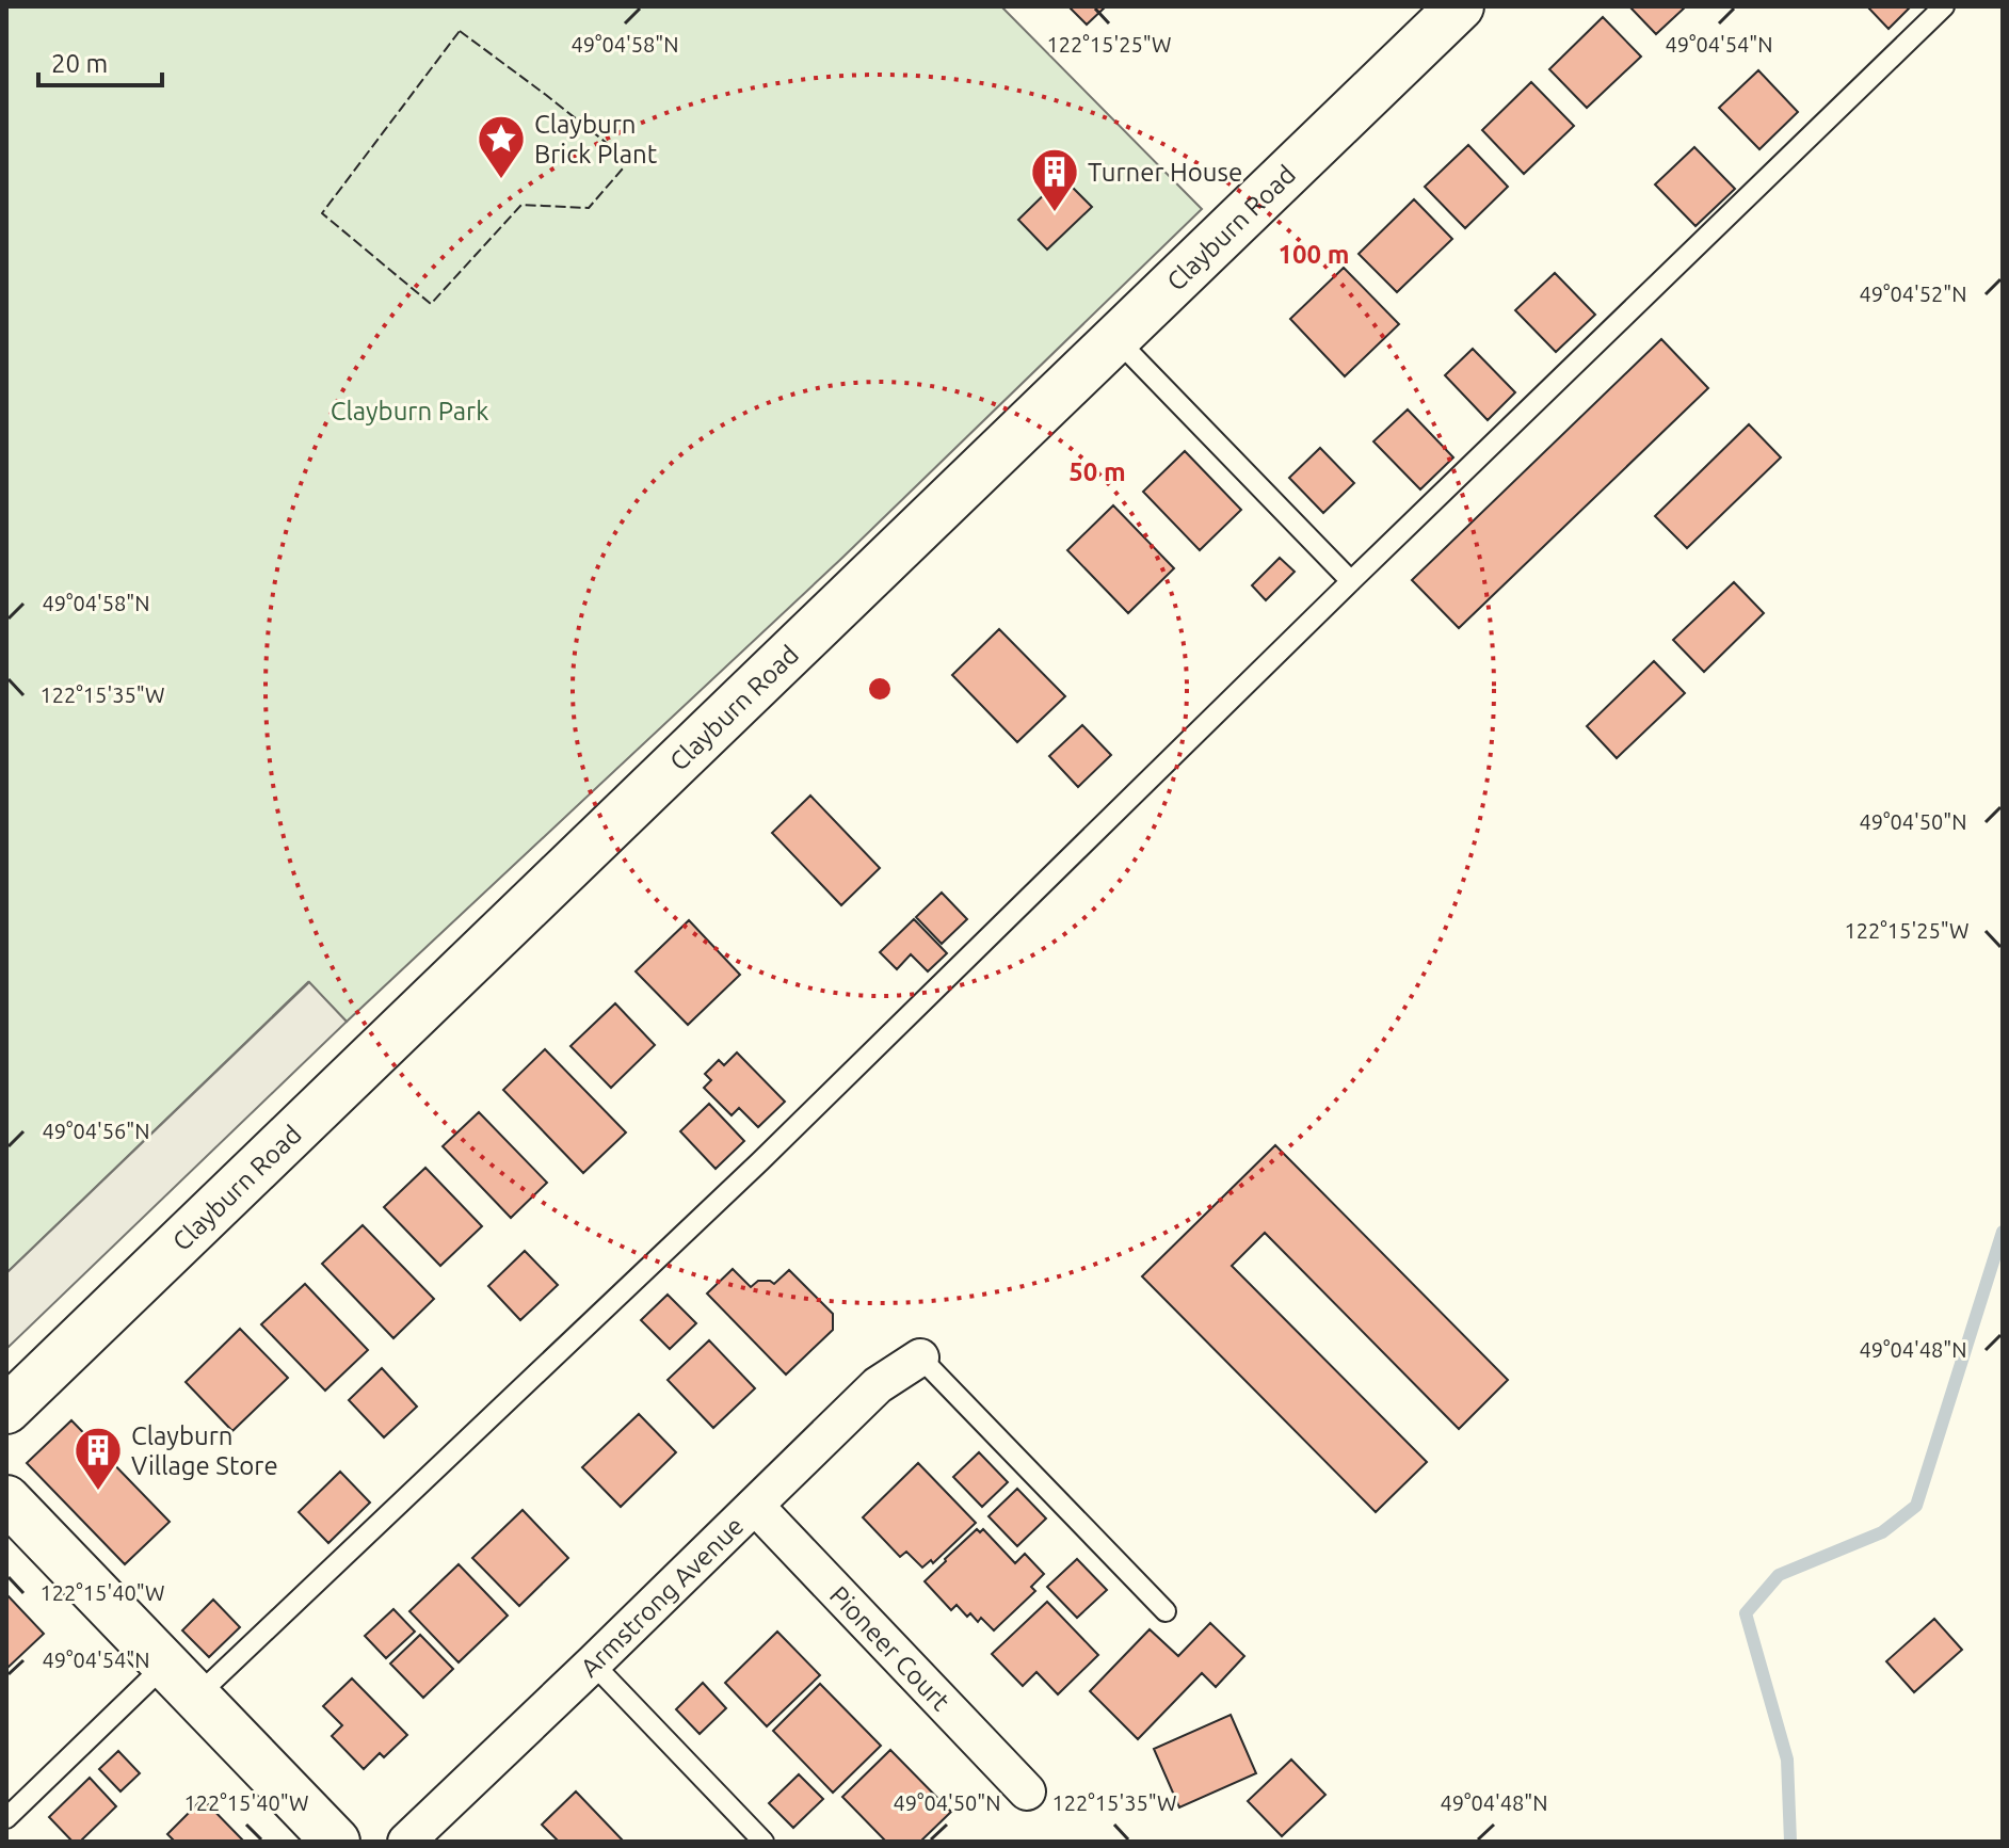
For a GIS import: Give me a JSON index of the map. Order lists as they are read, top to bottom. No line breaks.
{"streets":{"street":["Clayburn Road","Armstrong Avenue","Pioneer Court"]},"crossings":[["Armstrong Avenue","Pioneer Court"]],"parks":["Clayburn Park"],"places":{"place":["Clayburn Brick Plant"],"building":["Turner House","Clayburn Village Store"]},"scale_bar":"20 m","coordinates":["49°04'58\"N","49°04'54\"N","122°15'25\"W","49°04'52\"N","122°15'35\"W","49°04'50\"N","49°04'56\"N","49°04'48\"N","122°15'40\"W"],"rings":["100 m","50 m"]}
